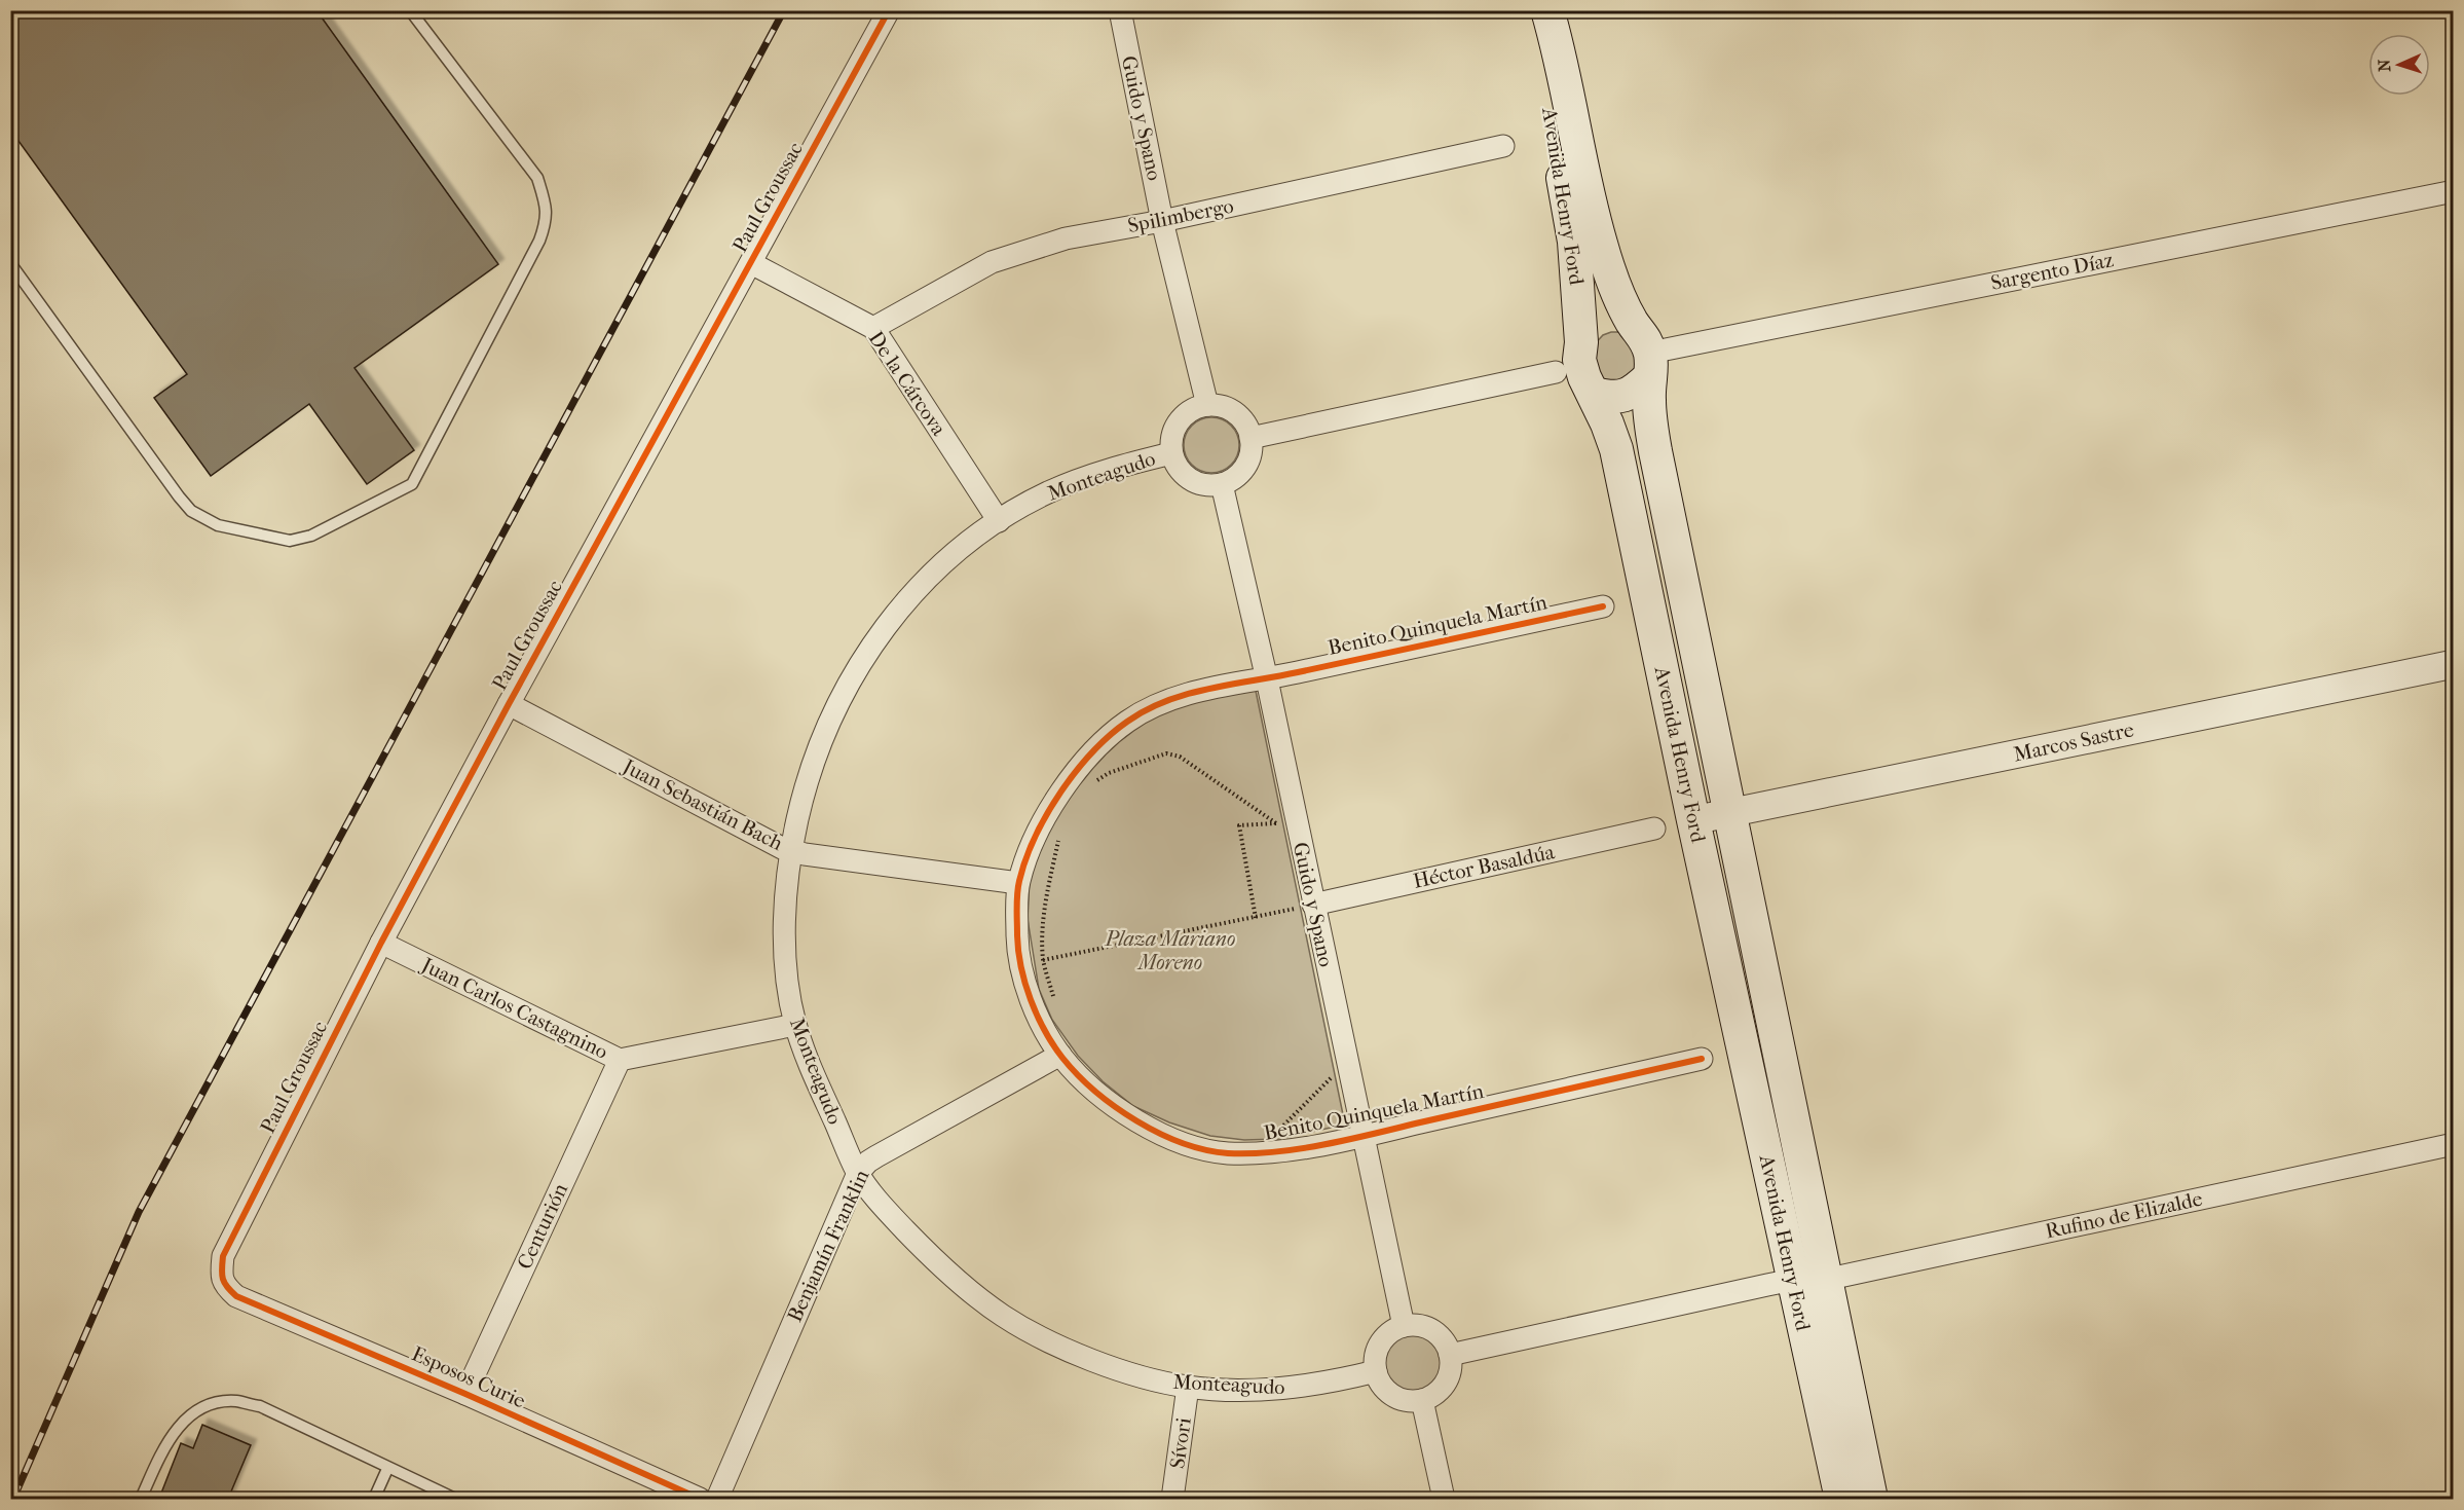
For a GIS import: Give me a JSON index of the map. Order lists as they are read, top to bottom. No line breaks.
{"streets":{"main road":["Avenida Henry Ford"],"street":["Guido y Spano","Paul Groussac","Spilimbergo","Sargento Díaz","De la Cárcova","Monteagudo","Benito Quinquela Martín","Marcos Sastre","Juan Sebastián Bach","Héctor Basaldúa","Juan Carlos Castagnino","Rufino de Elizalde","Centurión","Benjamín Franklin","Esposos Curie","Sívori"]},"crossings":[["Guido y Spano","Spilimbergo"],["Guido y Spano","Monteagudo"],["Guido y Spano","Benito Quinquela Martín"],["Guido y Spano","Héctor Basaldúa"],["Avenida Henry Ford","Sargento Díaz"],["Avenida Henry Ford","Marcos Sastre"],["Avenida Henry Ford","Rufino de Elizalde"],["Paul Groussac","De la Cárcova"],["Paul Groussac","Juan Sebastián Bach"],["Paul Groussac","Juan Carlos Castagnino"],["Paul Groussac","Esposos Curie"],["Spilimbergo","De la Cárcova"],["De la Cárcova","Monteagudo"],["Monteagudo","Juan Sebastián Bach"],["Monteagudo","Juan Carlos Castagnino"],["Monteagudo","Benjamín Franklin"],["Monteagudo","Sívori"],["Benito Quinquela Martín","Juan Sebastián Bach"],["Benito Quinquela Martín","Benjamín Franklin"],["Juan Carlos Castagnino","Centurión"],["Centurión","Esposos Curie"]],"parks":["Plaza Mariano Moreno"],"north":"left"}
